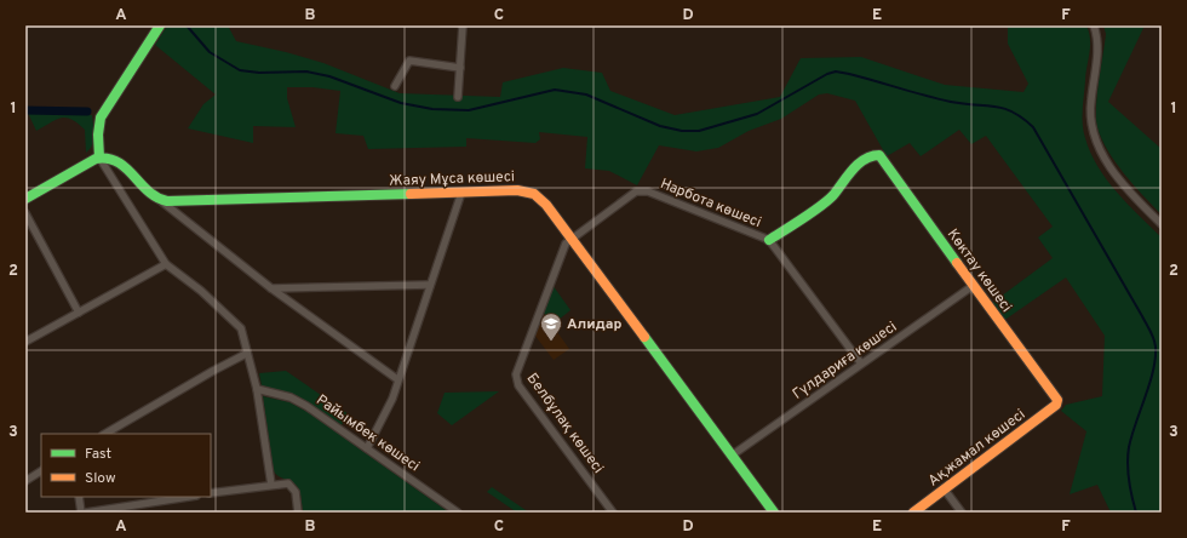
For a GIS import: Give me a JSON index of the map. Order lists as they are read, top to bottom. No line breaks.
{"streets":{"street":["Жаяу Мұса көшесі","Нарбота көшесі","Көктау көшесі","Гүлдариға көшесі","Белбұлақ көшесі","Райымбек көшесі","Ақжамал көшесі"]},"crossings":[["Жаяу Мұса көшесі","Нарбота көшесі"],["Жаяу Мұса көшесі","Гүлдариға көшесі"],["Жаяу Мұса көшесі","Белбұлақ көшесі"],["Нарбота көшесі","Көктау көшесі"],["Нарбота көшесі","Белбұлақ көшесі"],["Көктау көшесі","Гүлдариға көшесі"],["Көктау көшесі","Ақжамал көшесі"]],"places":{"school or university":["Алидар"]},"legend":["Fast","Slow"],"grid":{"columns":["A","B","C","D","E","F"],"rows":["1","2","3"]}}
